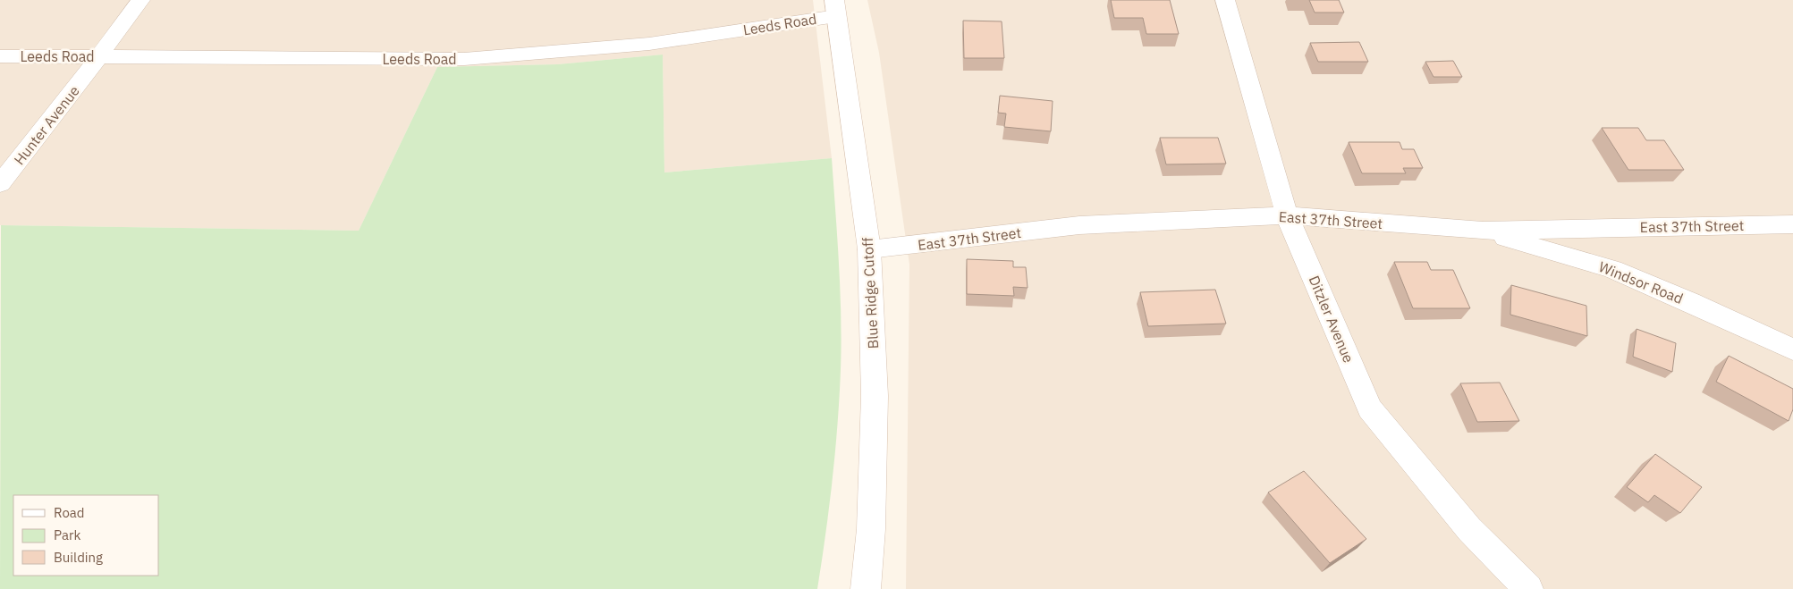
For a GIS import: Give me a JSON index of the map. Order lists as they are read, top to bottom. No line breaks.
{"streets":{"street":["Leeds Road","Hunter Avenue","East 37th Street","Windsor Road","Blue Ridge Cutoff","Ditzler Avenue"]},"crossings":[["Leeds Road","Hunter Avenue"],["Leeds Road","Blue Ridge Cutoff"],["East 37th Street","Windsor Road"],["East 37th Street","Blue Ridge Cutoff"],["East 37th Street","Ditzler Avenue"]],"legend":["Road","Park","Building"]}
